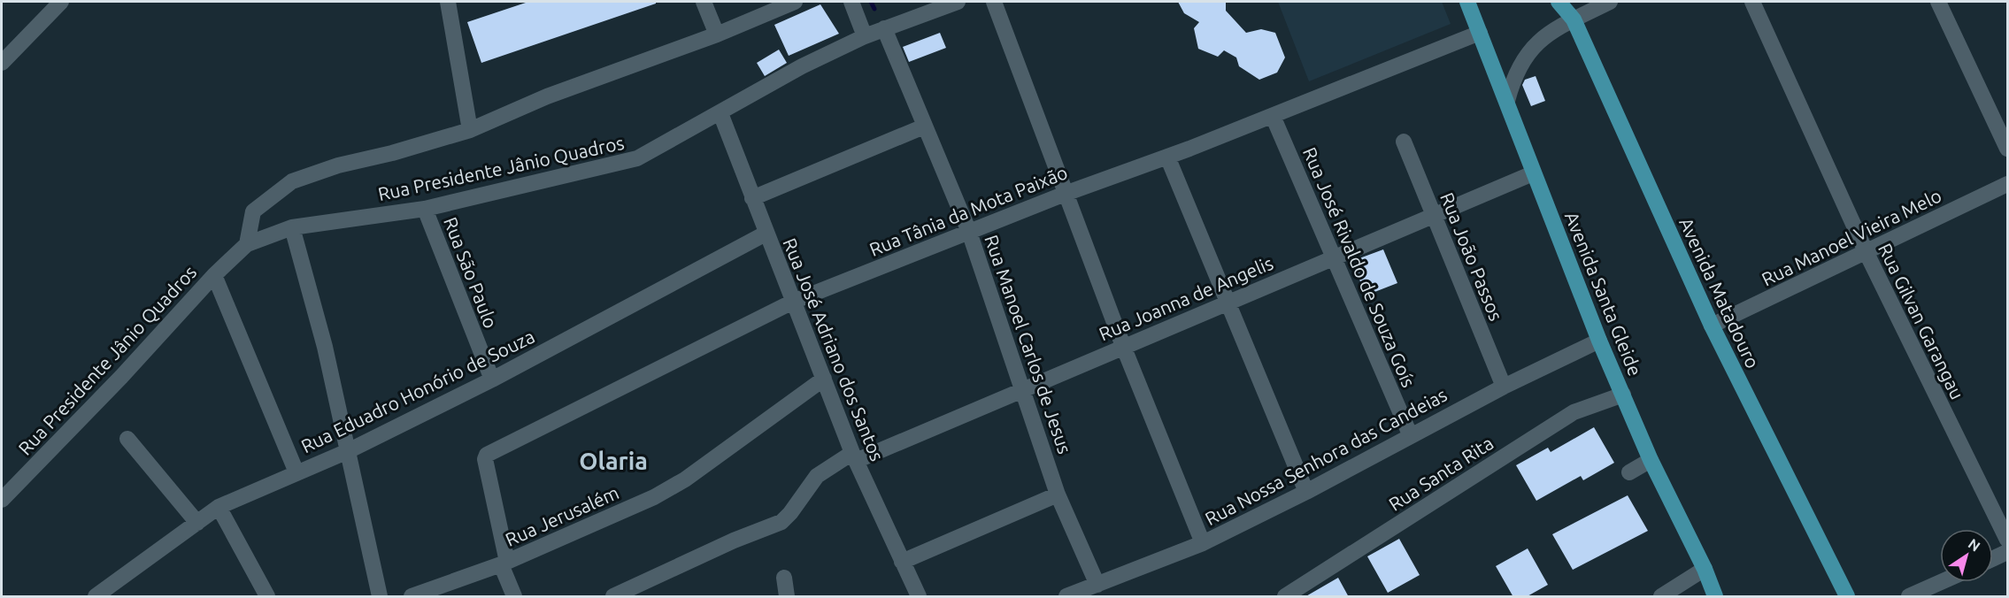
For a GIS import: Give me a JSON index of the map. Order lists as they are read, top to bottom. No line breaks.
{"streets":{"main road":["Avenida Matadouro","Avenida Santa Gleide"],"street":["Rua Presidente Jânio Quadros","Rua Tânia da Mota Paixão","Rua Manoel Vieira Melo","Rua João Passos","Rua José Rivaldo de Souza Goís","Rua São Paulo","Rua Joanna de Angelis","Rua Gilvan Garangau","Rua Manoel Carlos de Jesus","Rua José Adriano dos Santos","Rua Eduadro Honório de Souza","Rua Nossa Senhora das Candeias","Rua Santa Rita","Rua Jerusalém"]},"crossings":[["Rua Presidente Jânio Quadros","Rua São Paulo"],["Rua Presidente Jânio Quadros","Rua Manoel Carlos de Jesus"],["Rua Presidente Jânio Quadros","Rua José Adriano dos Santos"],["Rua Tânia da Mota Paixão","Rua José Rivaldo de Souza Goís"],["Rua Tânia da Mota Paixão","Avenida Santa Gleide"],["Rua Tânia da Mota Paixão","Rua Manoel Carlos de Jesus"],["Rua Tânia da Mota Paixão","Rua José Adriano dos Santos"],["Rua Tânia da Mota Paixão","Rua Jerusalém"],["Rua Manoel Vieira Melo","Avenida Matadouro"],["Rua Manoel Vieira Melo","Rua Gilvan Garangau"],["Rua João Passos","Rua Joanna de Angelis"],["Rua João Passos","Rua Nossa Senhora das Candeias"],["Rua José Rivaldo de Souza Goís","Rua Joanna de Angelis"],["Rua José Rivaldo de Souza Goís","Rua Nossa Senhora das Candeias"],["Rua São Paulo","Rua Eduadro Honório de Souza"],["Avenida Santa Gleide","Rua Joanna de Angelis"],["Avenida Santa Gleide","Rua Nossa Senhora das Candeias"],["Avenida Santa Gleide","Rua Santa Rita"],["Rua Joanna de Angelis","Rua Manoel Carlos de Jesus"],["Rua Joanna de Angelis","Rua José Adriano dos Santos"],["Rua Manoel Carlos de Jesus","Rua Nossa Senhora das Candeias"],["Rua José Adriano dos Santos","Rua Eduadro Honório de Souza"],["Rua José Adriano dos Santos","Rua Jerusalém"]],"districts":["Olaria"],"north":"top right"}
